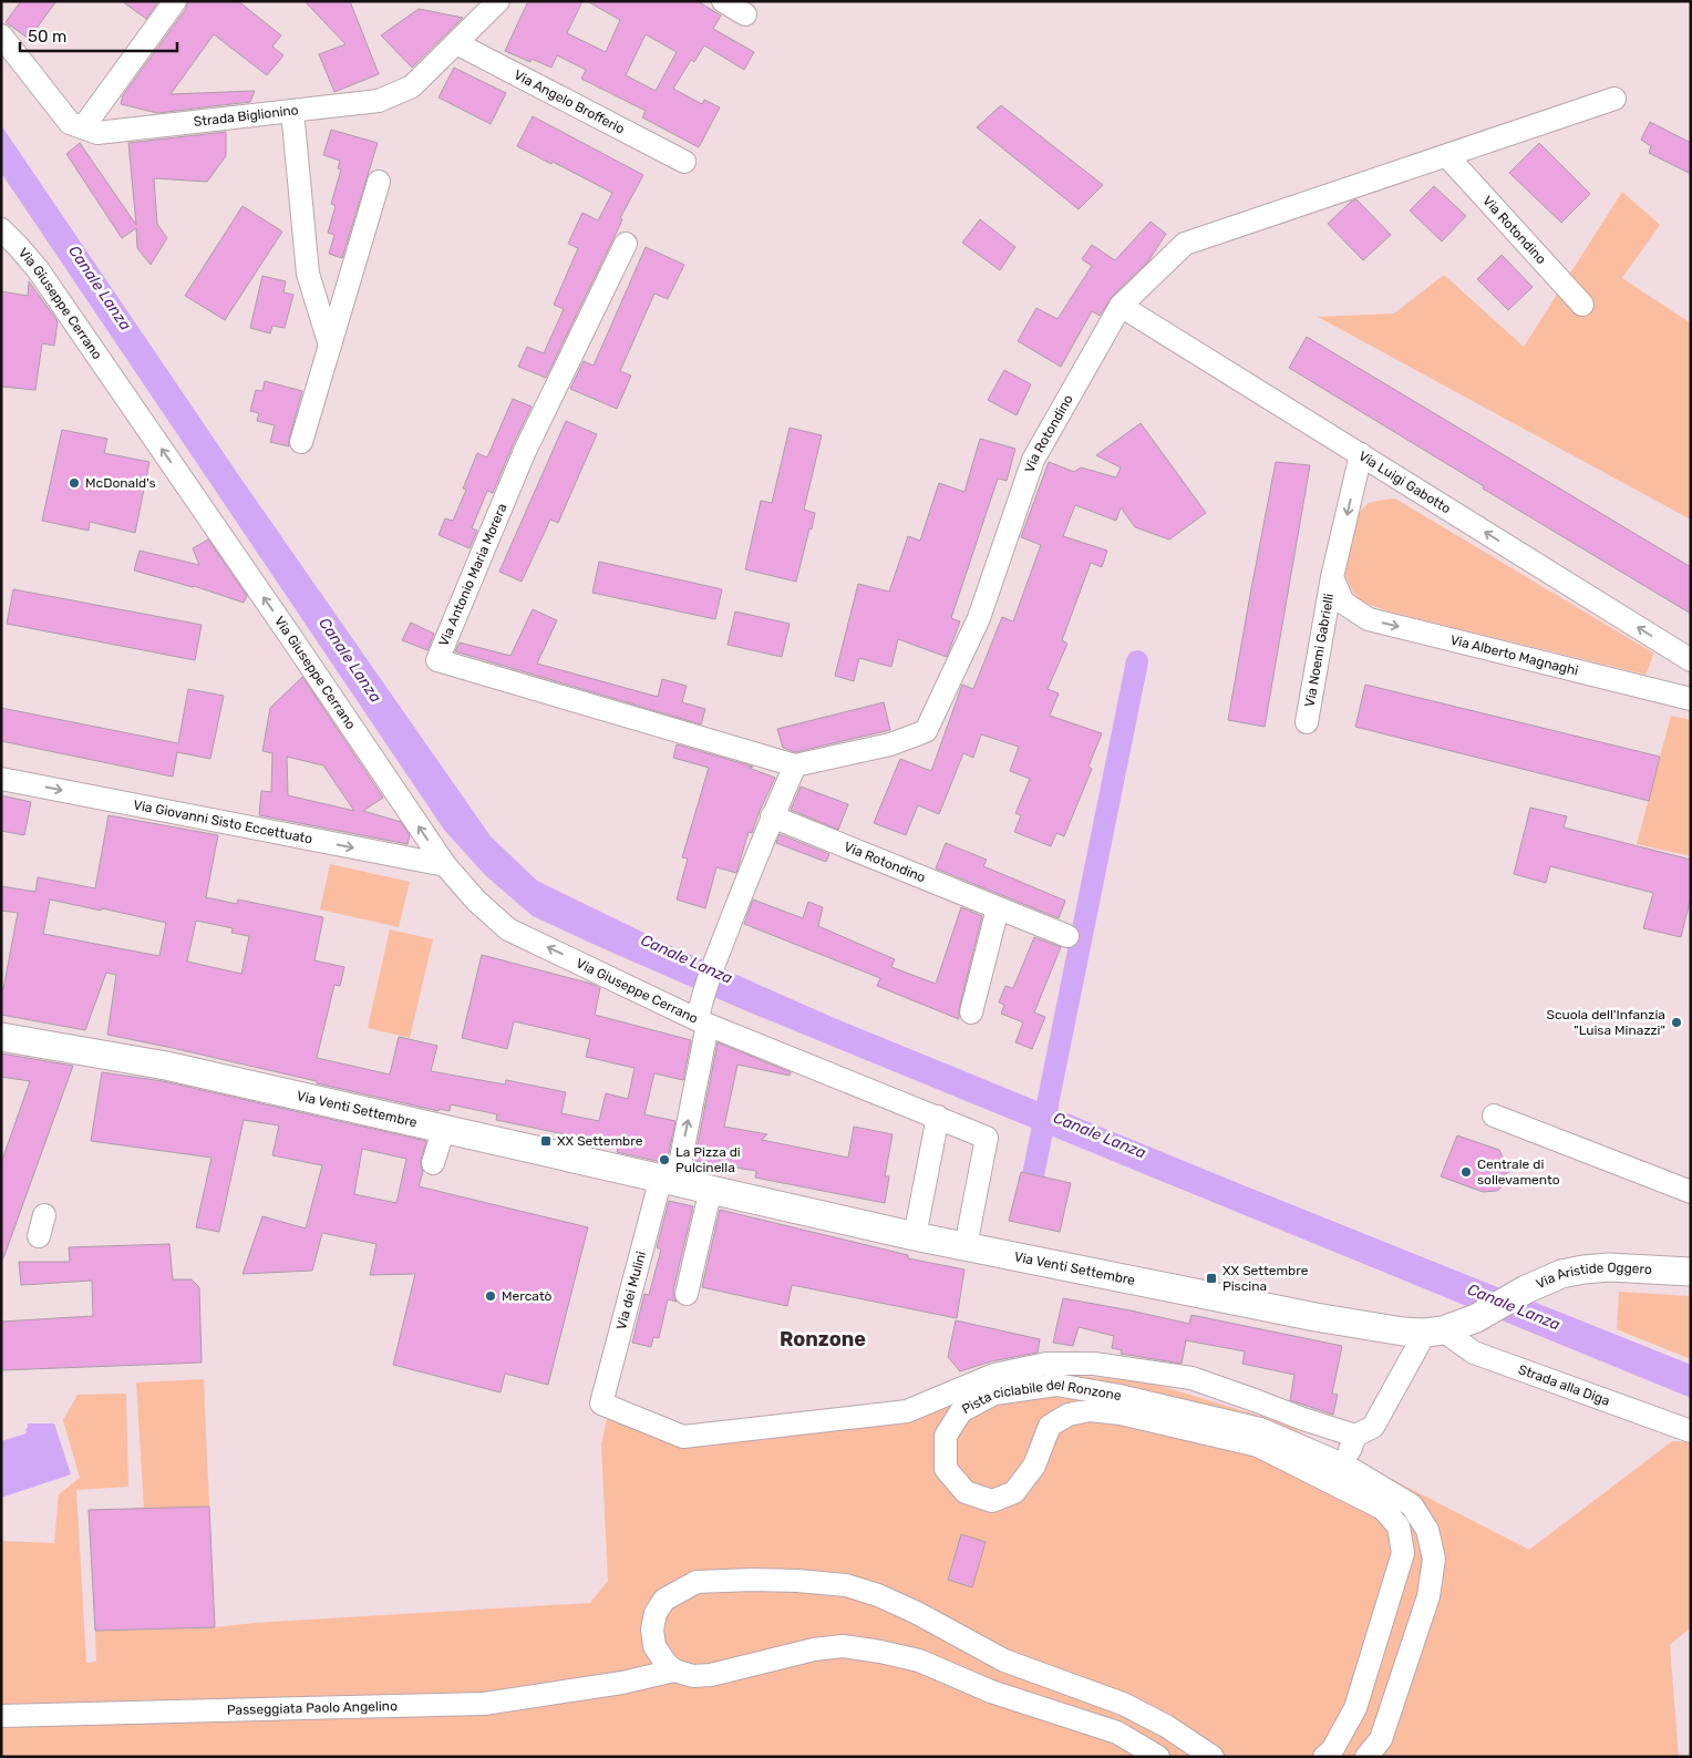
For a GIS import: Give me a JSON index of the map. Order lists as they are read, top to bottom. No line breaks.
{"streets":{"main road":["Via Venti Settembre","Via Aristide Oggero"],"street":["Via Angelo Brofferio","Strada Biglionino","Via Rotondino","Via Giuseppe Cerrano","Via Luigi Gabotto","Via Antonio Maria Morera","Via Noemi Gabrielli","Via Alberto Magnaghi","Via Giovanni Sisto Eccettuato","Via dei Mulini","Strada alla Diga","Pista ciclabile del Ronzone","Passeggiata Paolo Angelino"]},"crossings":[["Via Angelo Brofferio","Strada Biglionino"],["Via Rotondino","Via Luigi Gabotto"],["Via Rotondino","Via Antonio Maria Morera"],["Via Giuseppe Cerrano","Via Giovanni Sisto Eccettuato"],["Via Giuseppe Cerrano","Via Venti Settembre"],["Via Luigi Gabotto","Via Noemi Gabrielli"],["Via Noemi Gabrielli","Via Alberto Magnaghi"],["Via Venti Settembre","Via Aristide Oggero"],["Via Venti Settembre","Via dei Mulini"],["Via Venti Settembre","Strada alla Diga"],["Via Aristide Oggero","Strada alla Diga"]],"one_way":["Via Giuseppe Cerrano","Via Luigi Gabotto","Via Noemi Gabrielli","Via Alberto Magnaghi","Via Giovanni Sisto Eccettuato"],"districts":["Ronzone"],"water":["Canale Lanza"],"places":{"other":["McDonald's","Scuola dell'Infanzia \"Luisa Minazzi\"","La Pizza di Pulcinella","Centrale di sollevamento","Mercatò"],"transit":["XX Settembre","XX Settembre Piscina"]},"scale_bar":"50 m"}
